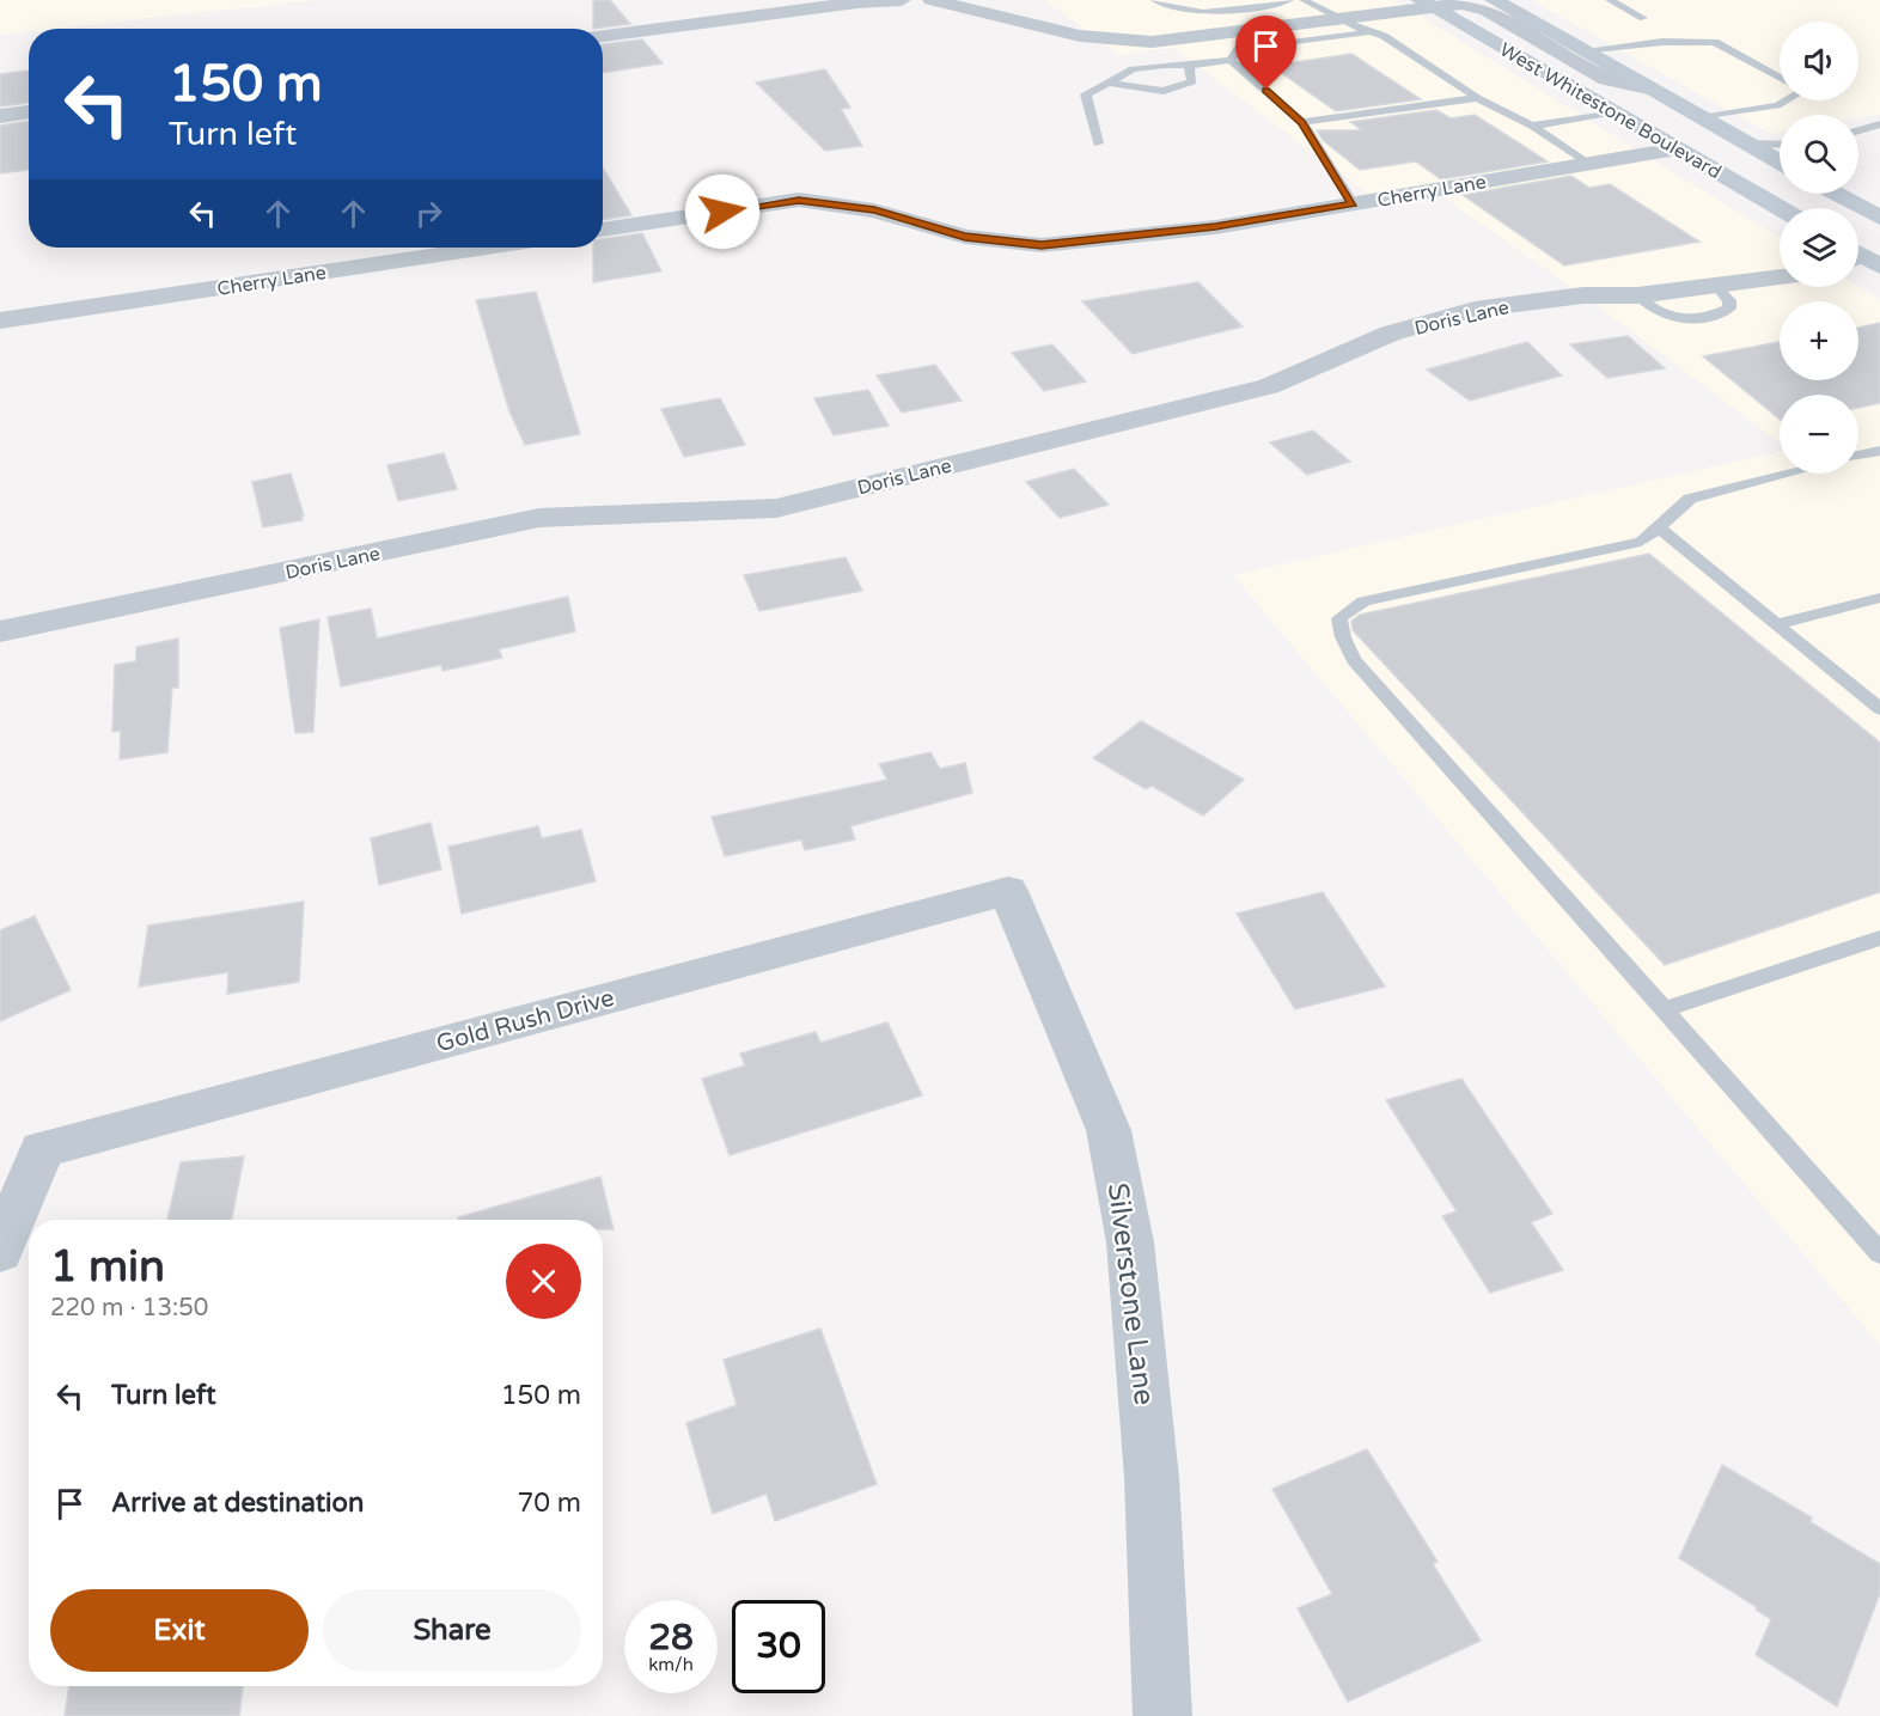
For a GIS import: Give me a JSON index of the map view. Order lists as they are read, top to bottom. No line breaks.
{"streets":{"main road":["West Whitestone Boulevard"],"street":["Cherry Lane","Doris Lane","Gold Rush Drive","Silverstone Lane"]},"crossings":[["West Whitestone Boulevard","Cherry Lane"],["Gold Rush Drive","Silverstone Lane"]],"page":{"map_buttons":["+","−"],"turn":["150 m","Turn left"],"heading":["1 min","220 m · 13:50"],"list":[{"name":"Turn left","value":"150 m"},{"name":"Arrive at destination","value":"70 m"}],"buttons":["Exit","Share"],"speed":"28 km/h","limit":"30"}}
